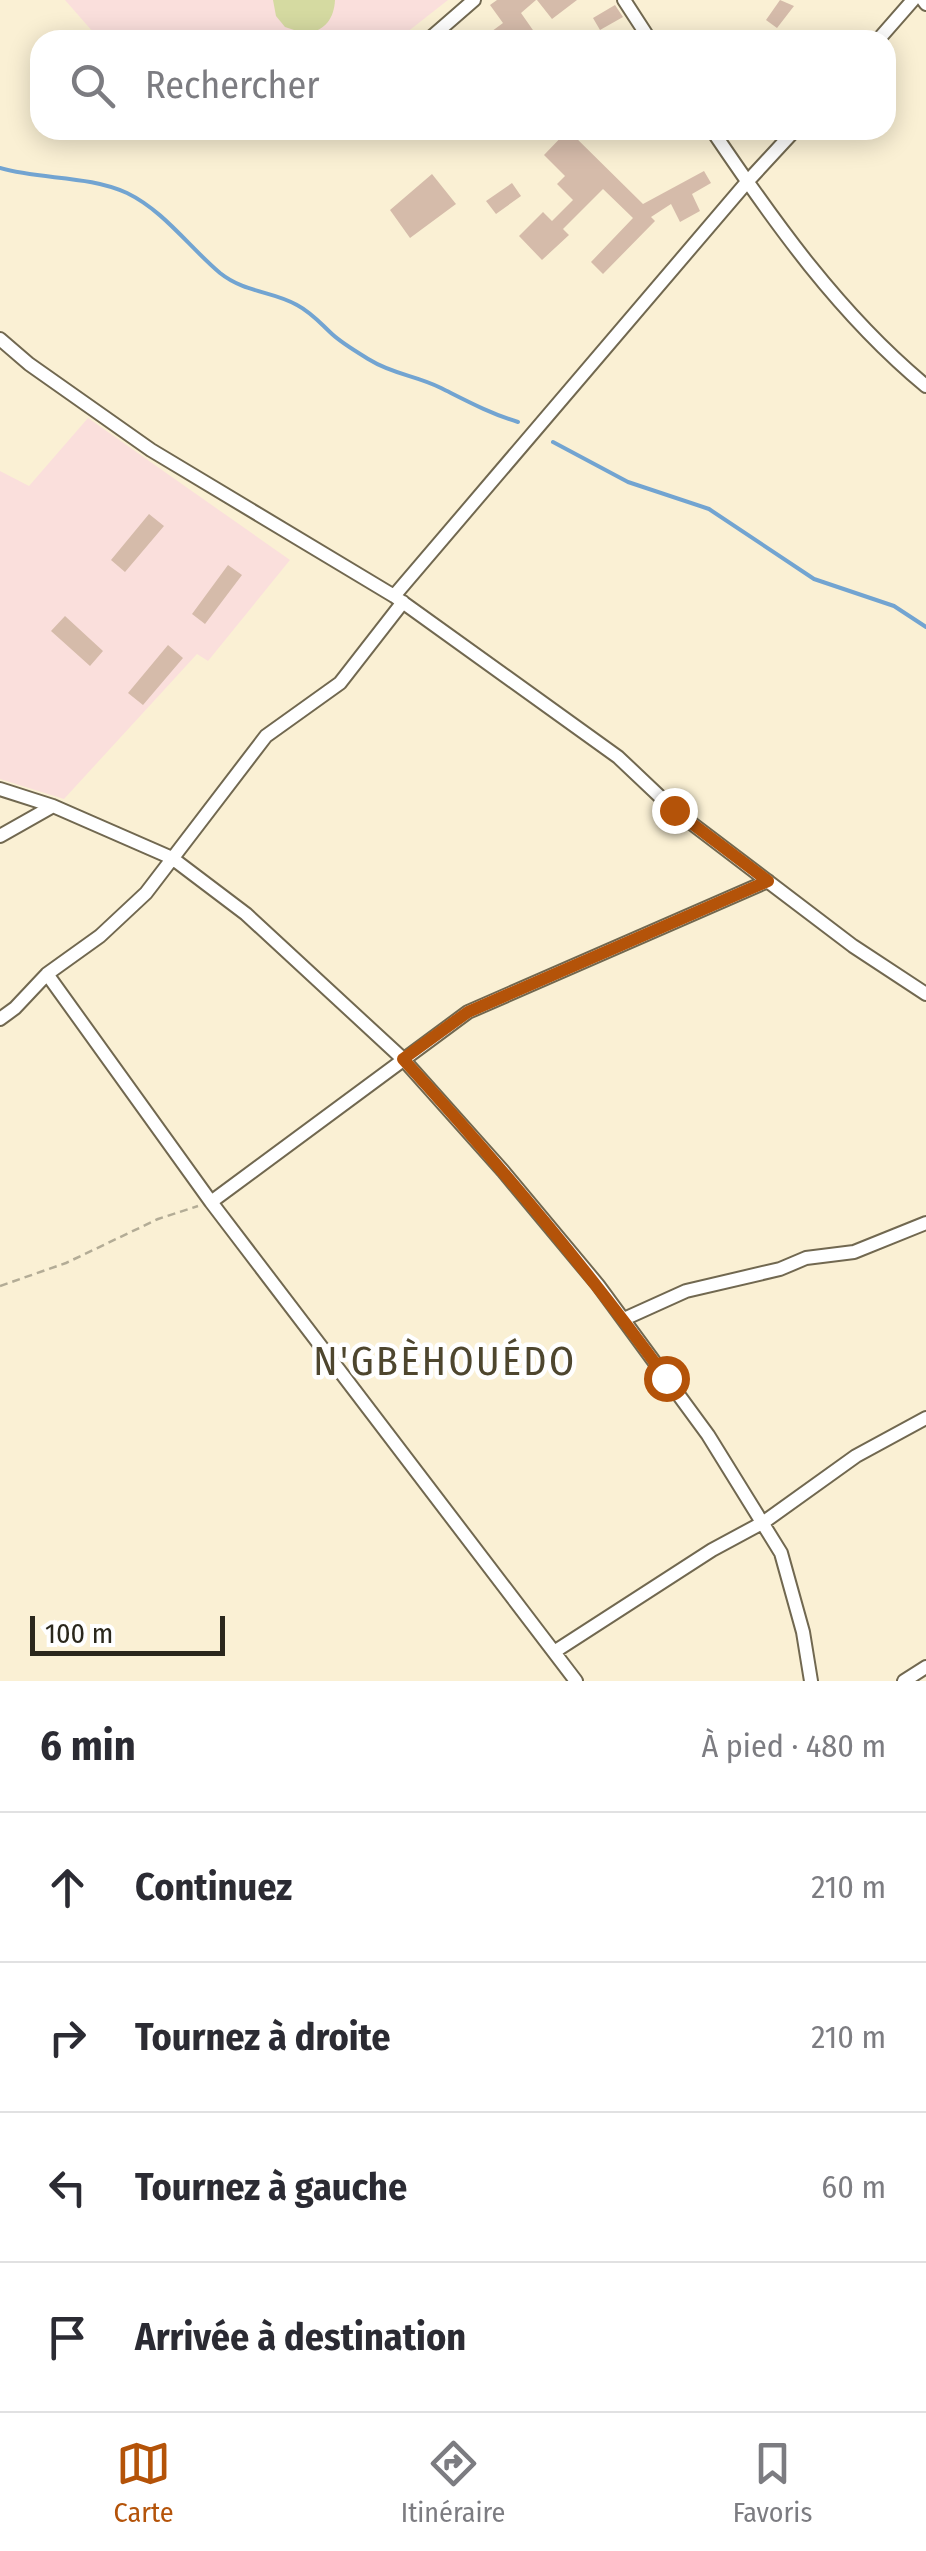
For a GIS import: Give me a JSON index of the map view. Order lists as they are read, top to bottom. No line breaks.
{"districts":["N'GBÈHOUÉDO"],"scale_bar":"100 m","page":{"search":"Rechercher","scale":"100 m","heading":["6 min","À pied · 480 m"],"list":[["Continuez","210 m"],["Tournez à droite","210 m"],["Tournez à gauche","60 m"],"Arrivée à destination"],"nav":["Carte","Itinéraire","Favoris"]}}
